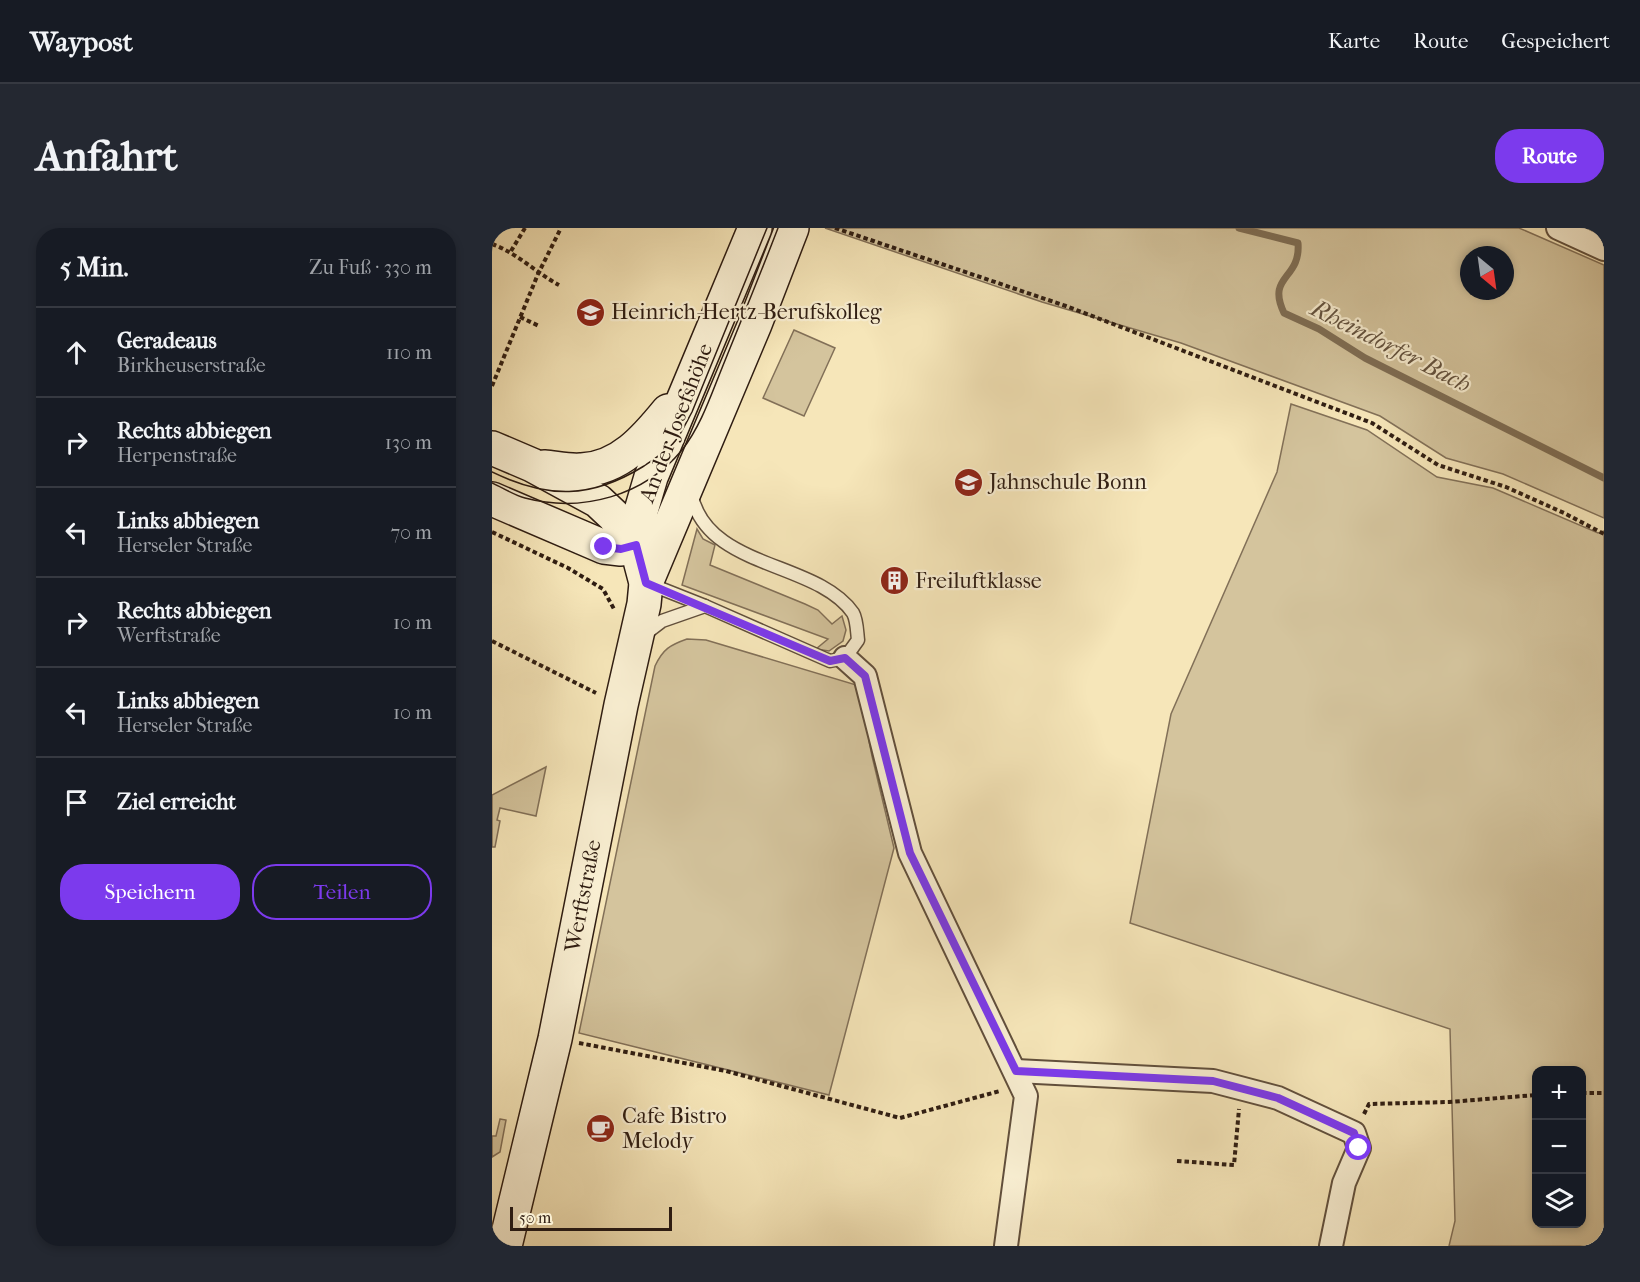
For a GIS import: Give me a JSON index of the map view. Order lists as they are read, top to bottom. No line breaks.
{"streets":{"street":["An der Josefshöhe","Werftstraße"]},"crossings":[["An der Josefshöhe","Werftstraße"]],"water":["Rheindorfer Bach"],"places":{"school or university":["Heinrich-Hertz-Berufskolleg","Jahnschule Bonn"],"building":["Freiluftklasse"],"cafe":["Cafe Bistro Melody"]},"scale_bar":"50 m","north":"bottom right","page":{"header":"Waypost","nav":["Karte","Route","Gespeichert"],"buttons":["Route",["Speichern","Teilen"]],"title":"Anfahrt","heading":["5 Min.","Zu Fuß · 330 m"],"list":[["Geradeaus","Birkheuserstraße","110 m"],["Rechts abbiegen","Herpenstraße","130 m"],["Links abbiegen","Herseler Straße","70 m"],["Rechts abbiegen","Werftstraße","10 m"],["Links abbiegen","Herseler Straße","10 m"],"Ziel erreicht"],"map_buttons":["+","−"],"scale":"50 m"}}
